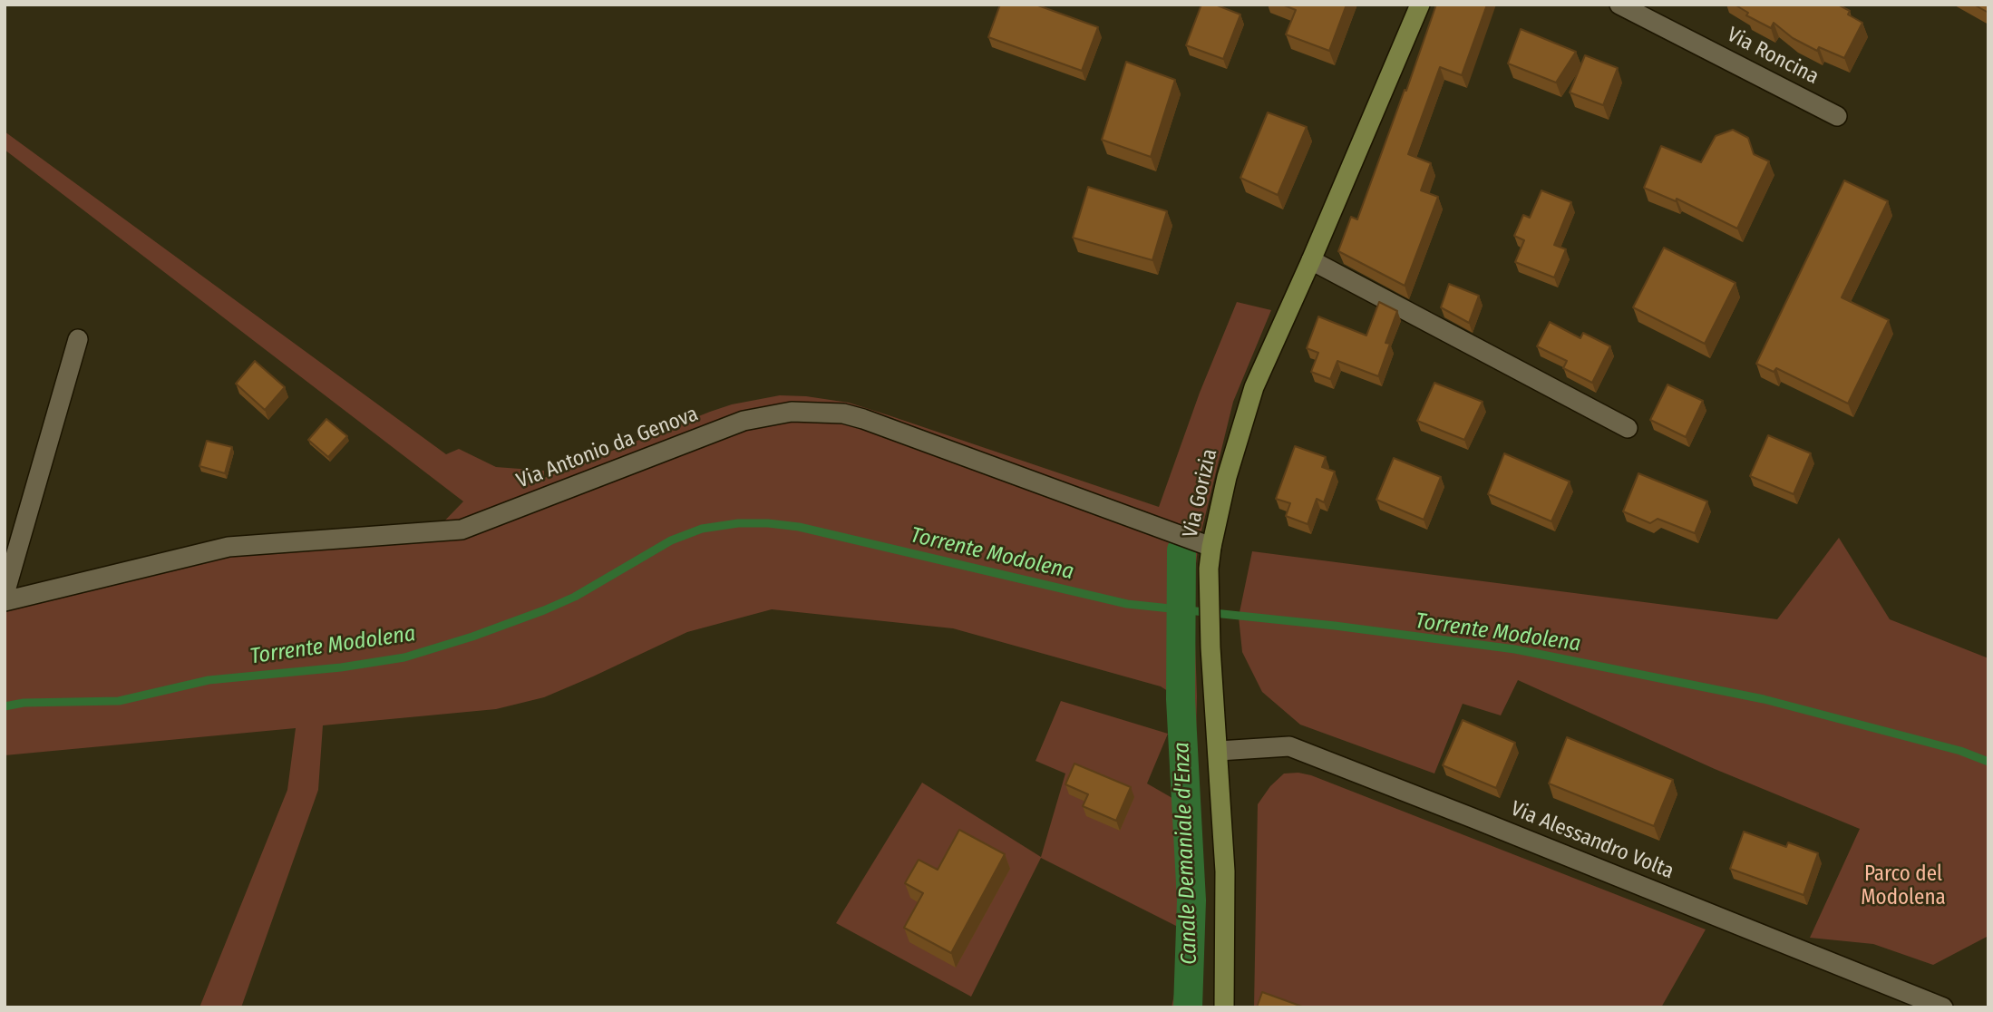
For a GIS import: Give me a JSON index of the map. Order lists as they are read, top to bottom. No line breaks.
{"streets":{"main road":["Via Gorizia"],"street":["Via Roncina","Via Antonio da Genova","Via Alessandro Volta"]},"crossings":[["Via Antonio da Genova","Via Gorizia"],["Via Gorizia","Via Alessandro Volta"]],"water":["Torrente Modolena","Canale Demaniale d'Enza"],"parks":["Parco del Modolena"]}
